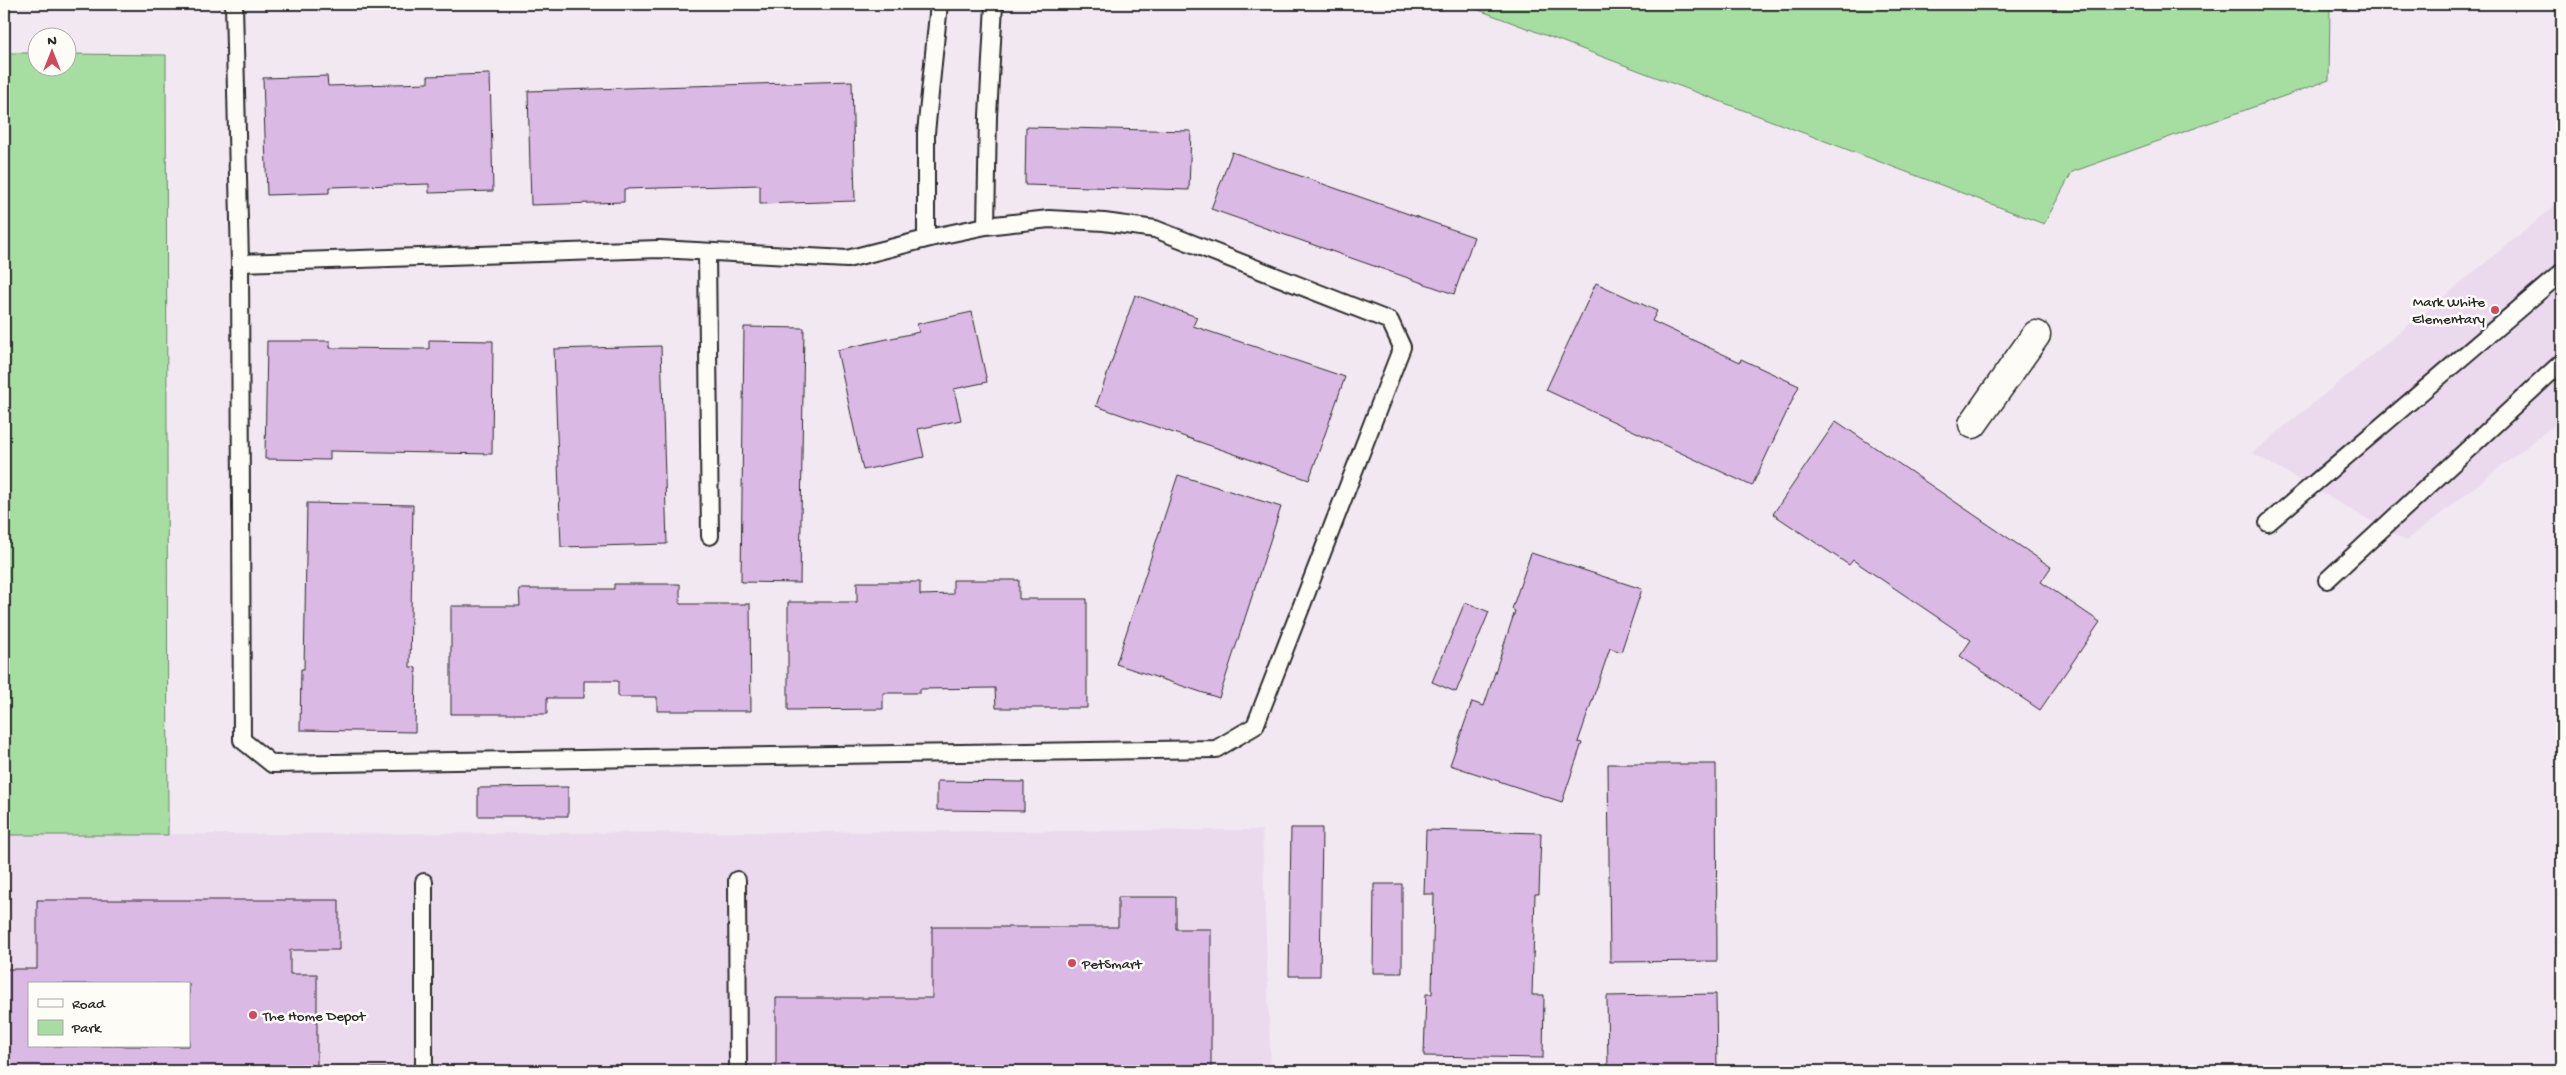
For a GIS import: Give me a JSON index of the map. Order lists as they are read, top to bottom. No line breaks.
{"places":["Mark White Elementary","PetSmart","The Home Depot"],"legend":["Road","Park"],"north":"top"}
